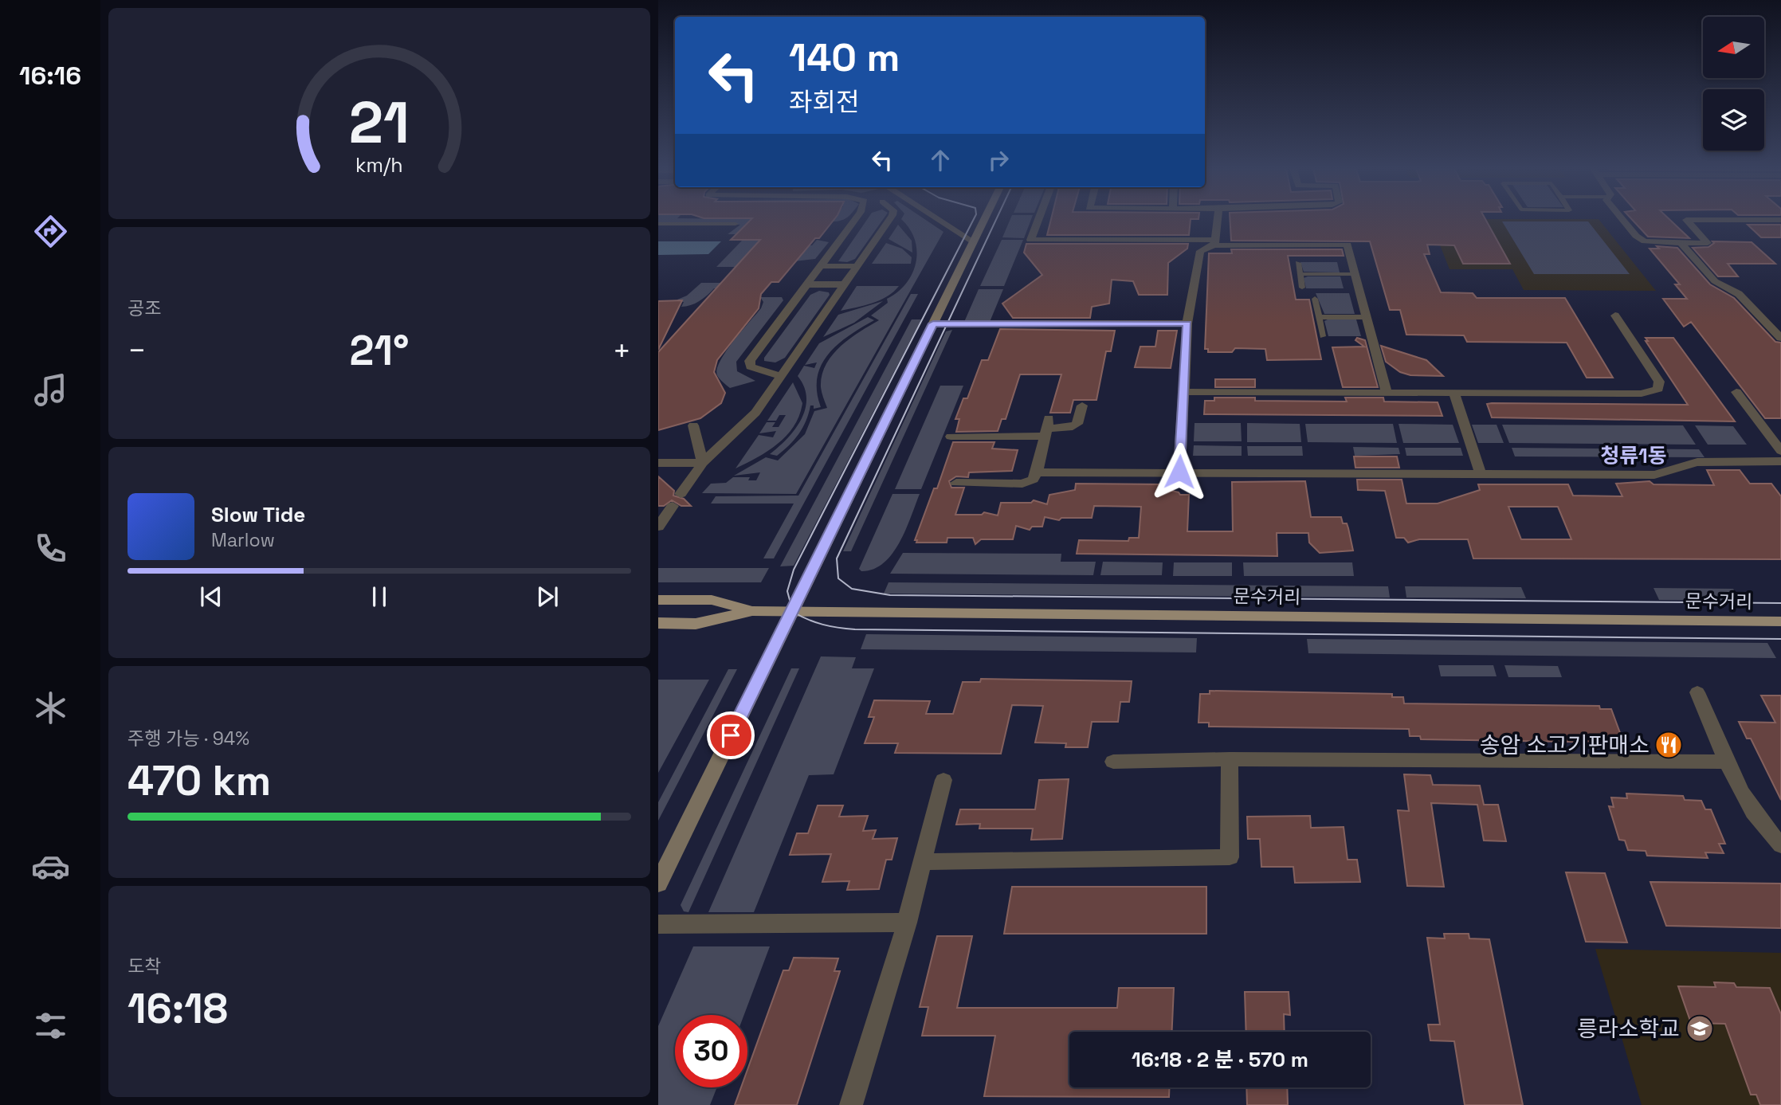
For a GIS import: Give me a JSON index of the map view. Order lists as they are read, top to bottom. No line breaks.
{"streets":{"main road":["문수거리"]},"districts":["청류1동"],"places":{"restaurant":["송암 소고기판매소"],"school or university":["릉라소학교"]},"north":"left","page":{"tabs":"16:16","turn":["140 m","좌회전"],"tile":["공조",["주행 가능 · 94%","470 km"],["도착","16:18"]],"heat":["−","21°","+"],"song":["Slow Tide","Marlow"],"limit":"30","trip":"16:18 · 2 분 · 570 m","gauge":["21","km/h"]}}
